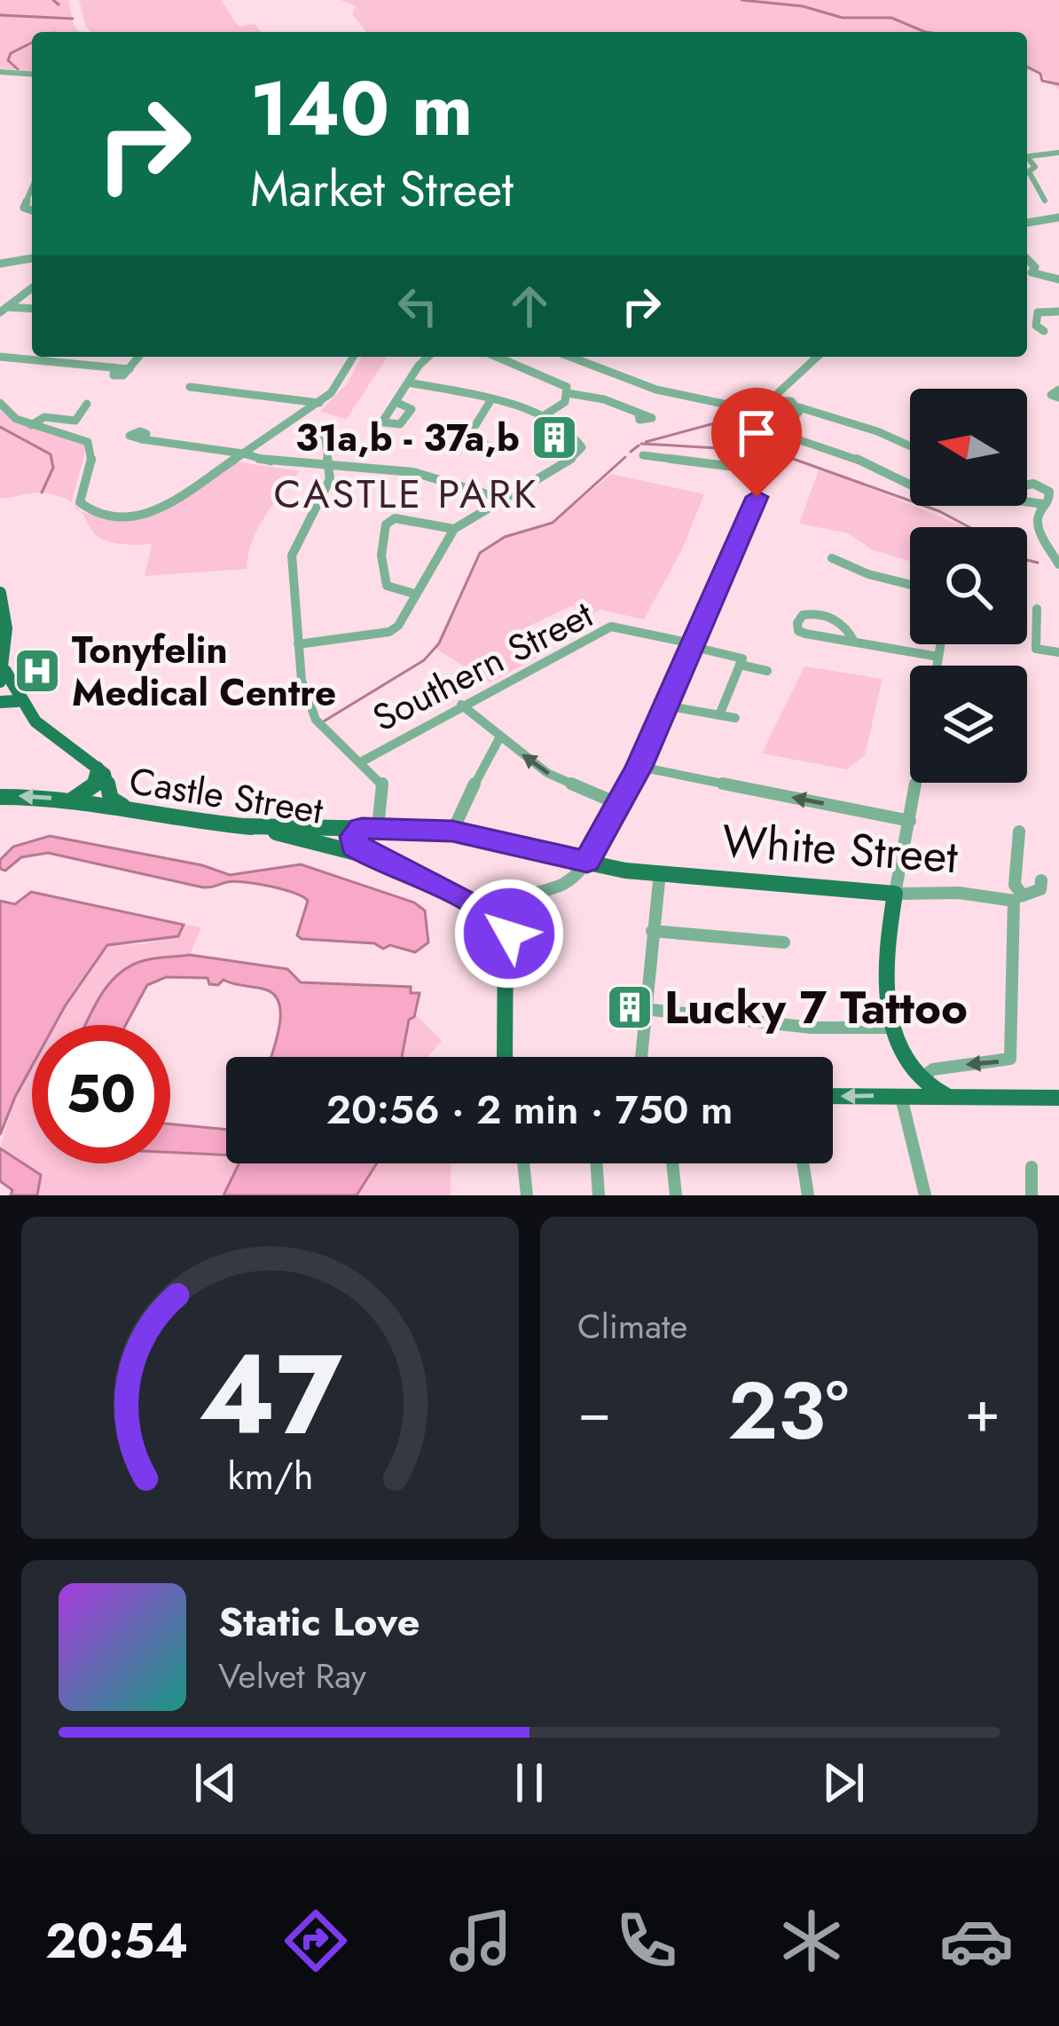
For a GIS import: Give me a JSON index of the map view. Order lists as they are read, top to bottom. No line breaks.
{"streets":{"main road":["Castle Street","White Street"],"street":["Southern Street"]},"crossings":[["Castle Street","White Street"]],"districts":["CASTLE PARK"],"places":{"building":["31a,b - 37a,b","Lucky 7 Tattoo"],"hospital":["Tonyfelin Medical Centre"]},"north":"left","page":{"turn":["140 m","Market Street"],"limit":"50","trip":"20:56 · 2 min · 750 m","tile":"Climate","heat":["−","23°","+"],"song":["Static Love","Velvet Ray"],"tabs":"20:54","gauge":["47","km/h"]}}
